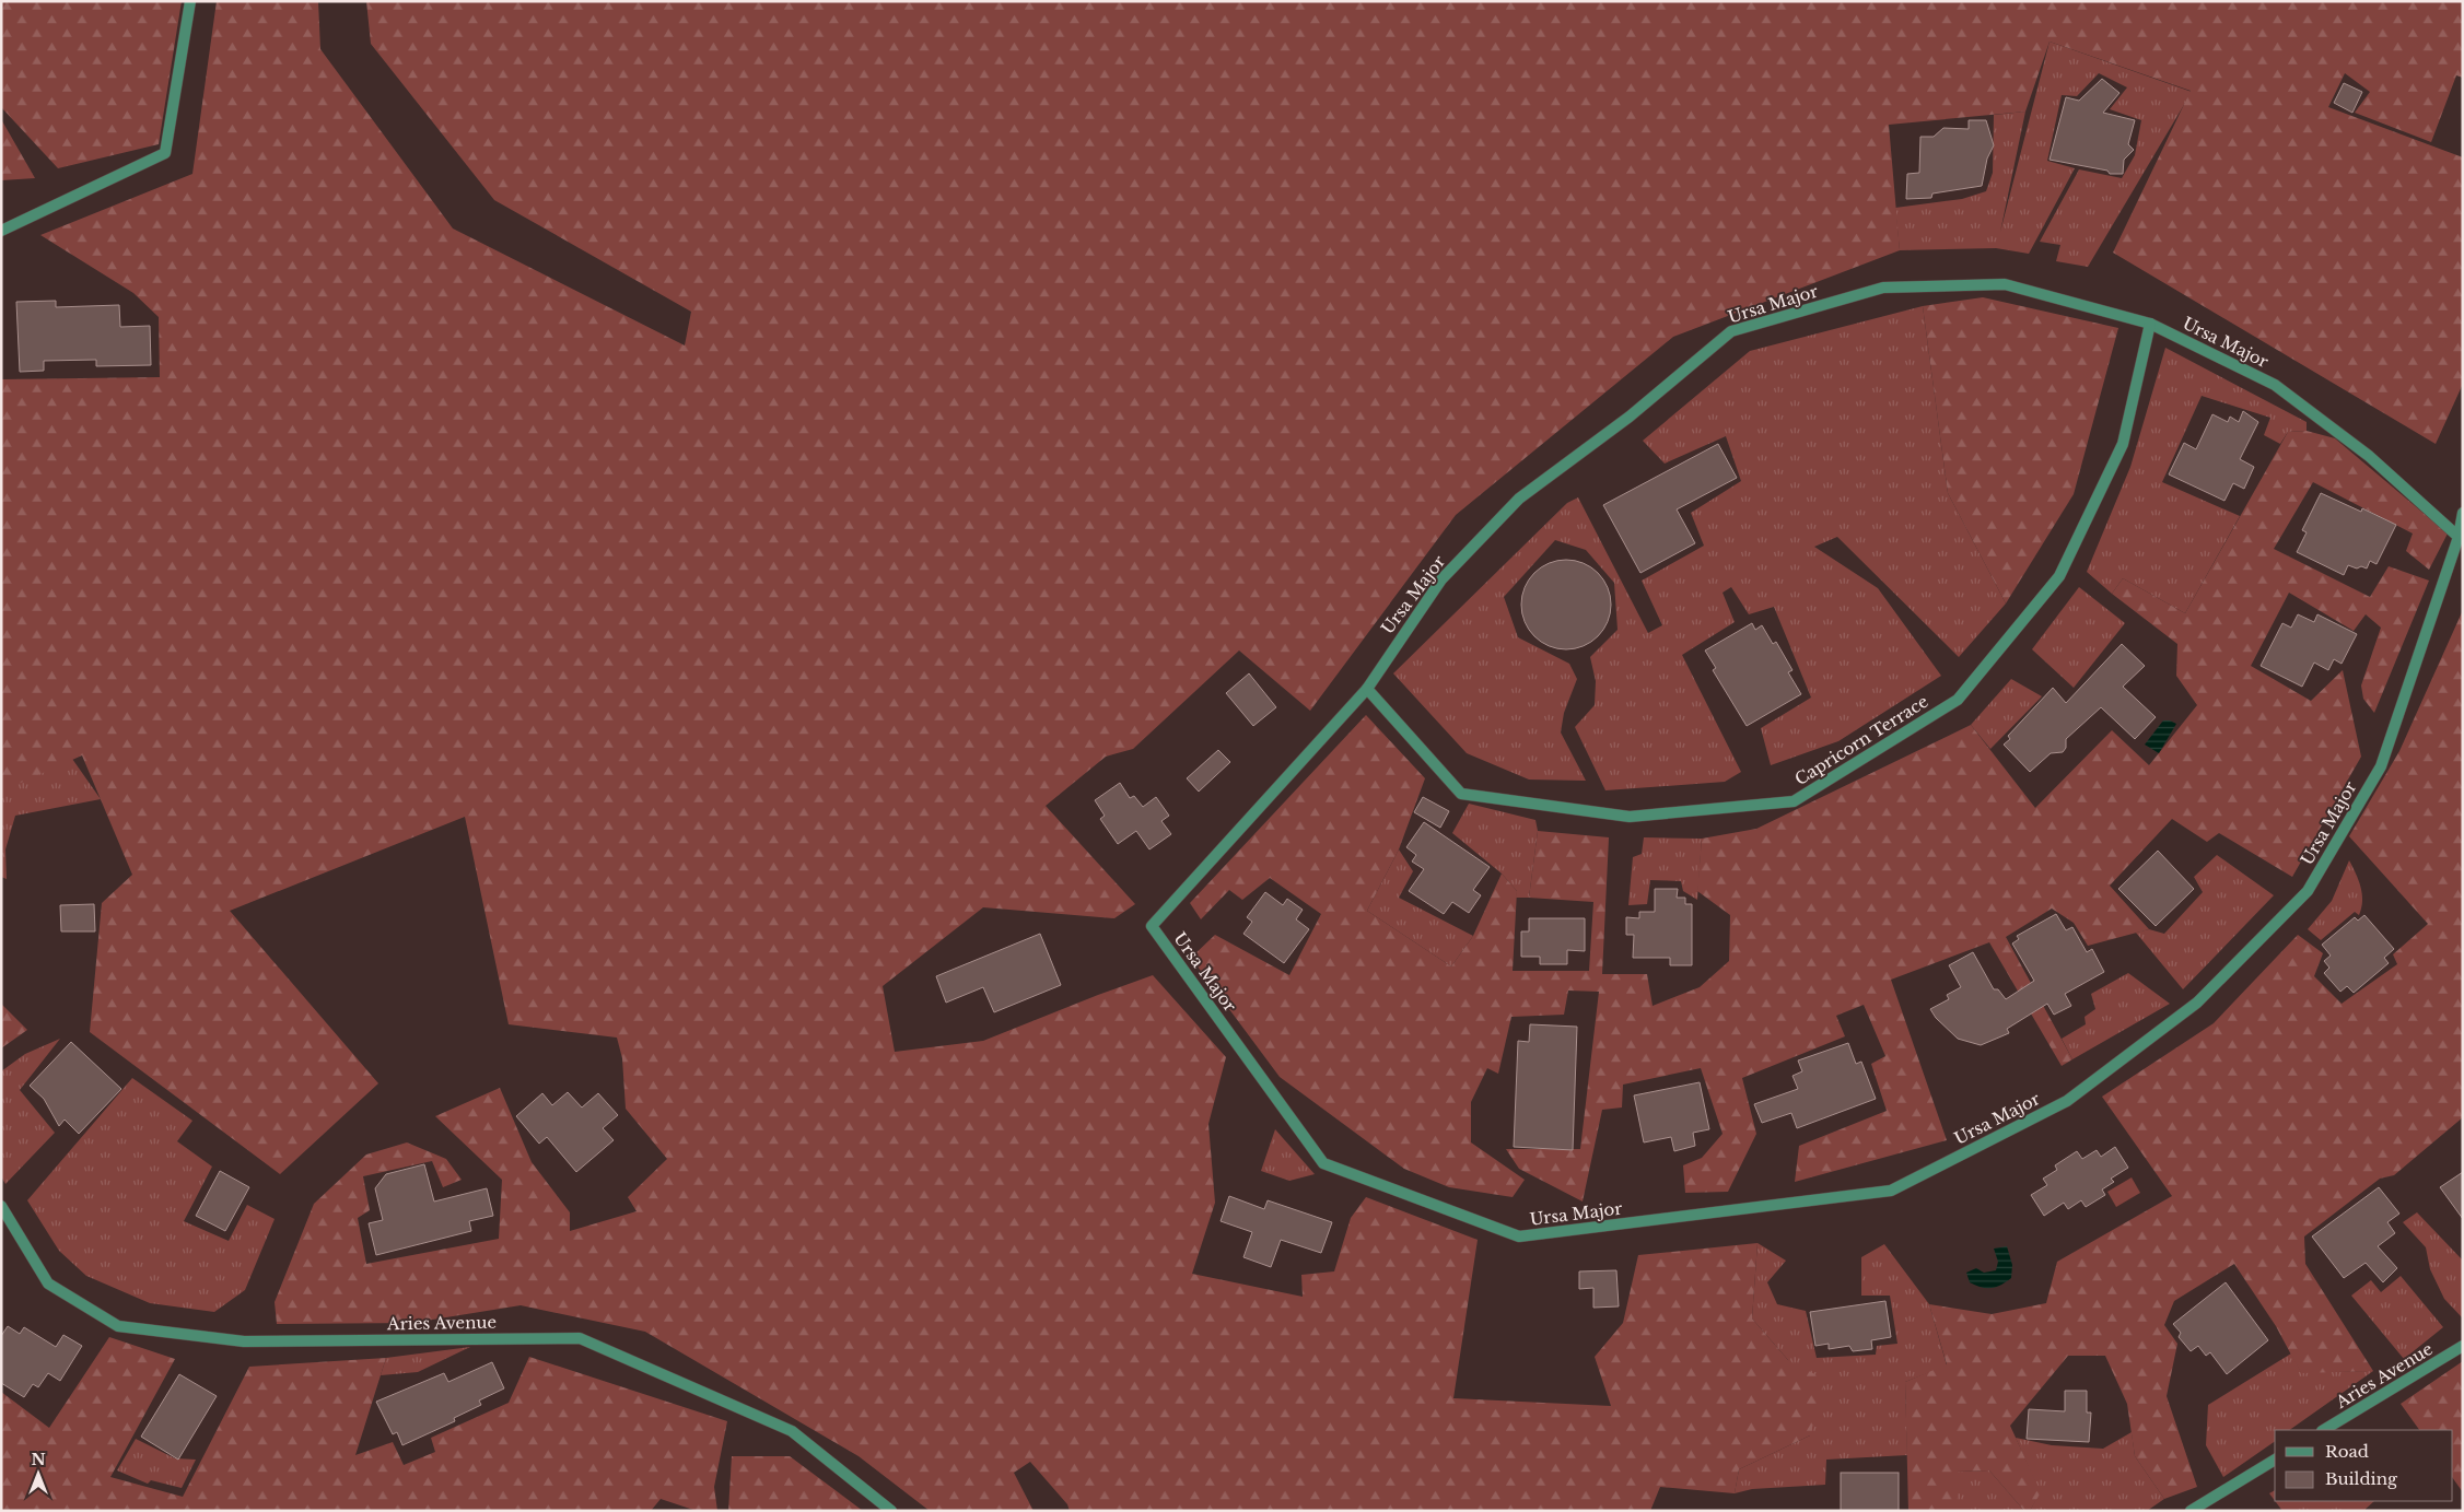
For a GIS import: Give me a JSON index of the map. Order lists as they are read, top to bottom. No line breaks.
{"streets":{"street":["Ursa Major","Capricorn Terrace","Aries Avenue"]},"crossings":[["Ursa Major","Capricorn Terrace"]],"legend":["Road","Building"],"north":"top"}
